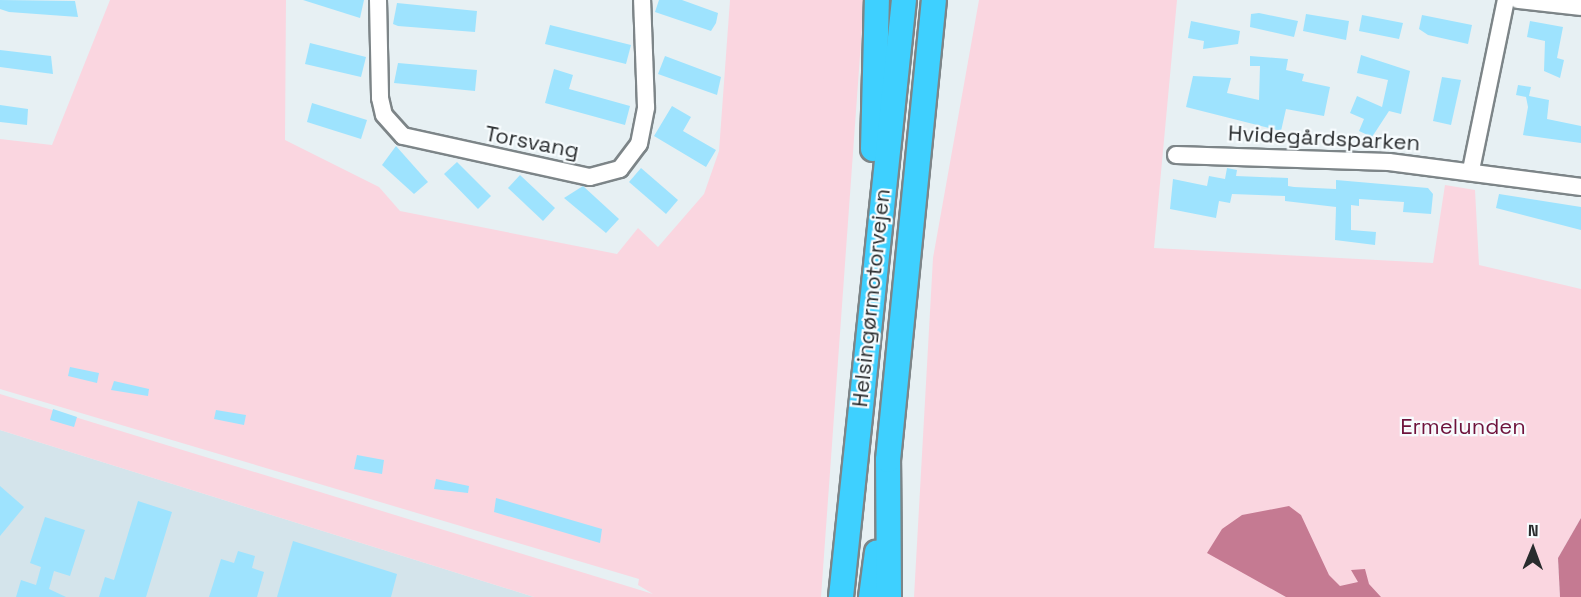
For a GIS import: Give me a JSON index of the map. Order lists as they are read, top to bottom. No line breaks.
{"streets":{"highway":["Helsingørmotorvejen"],"street":["Hvidegårdsparken","Torsvang"]},"parks":["Ermelunden"],"north":"top"}
